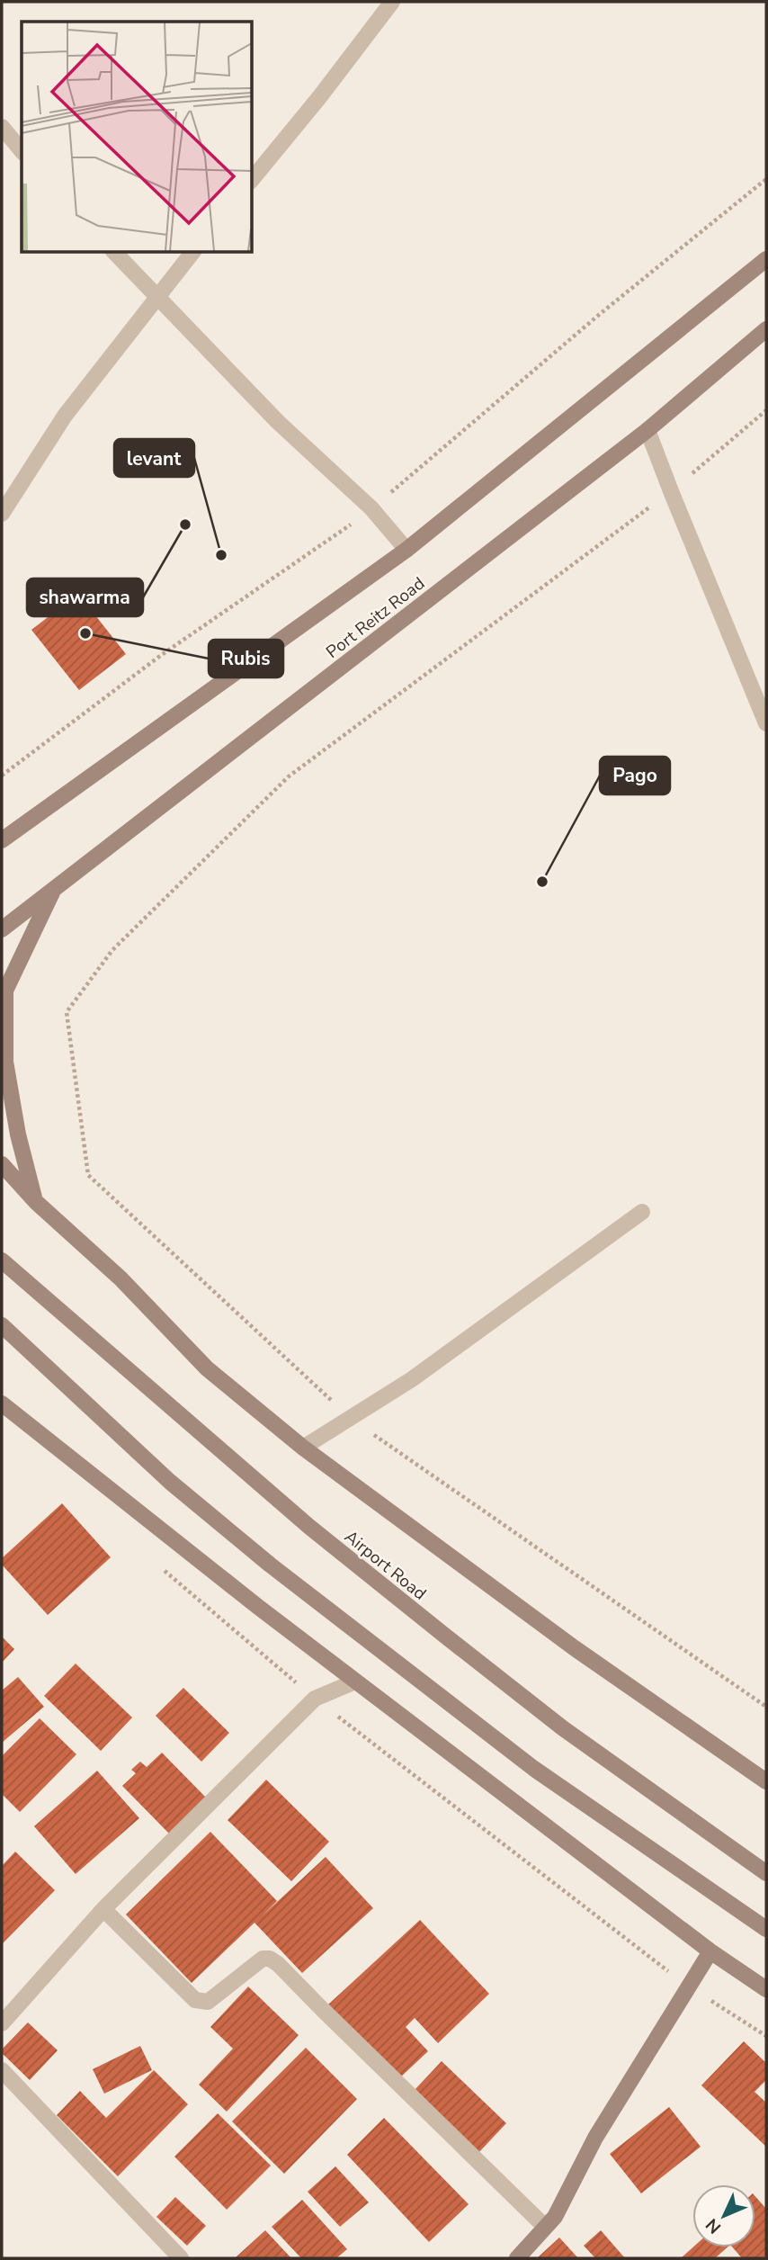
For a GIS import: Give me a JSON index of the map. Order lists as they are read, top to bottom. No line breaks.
{"streets":{"main road":["Port Reitz Road","Airport Road"]},"places":["shawarma","levant","Rubis","Pago"],"north":"bottom left"}
